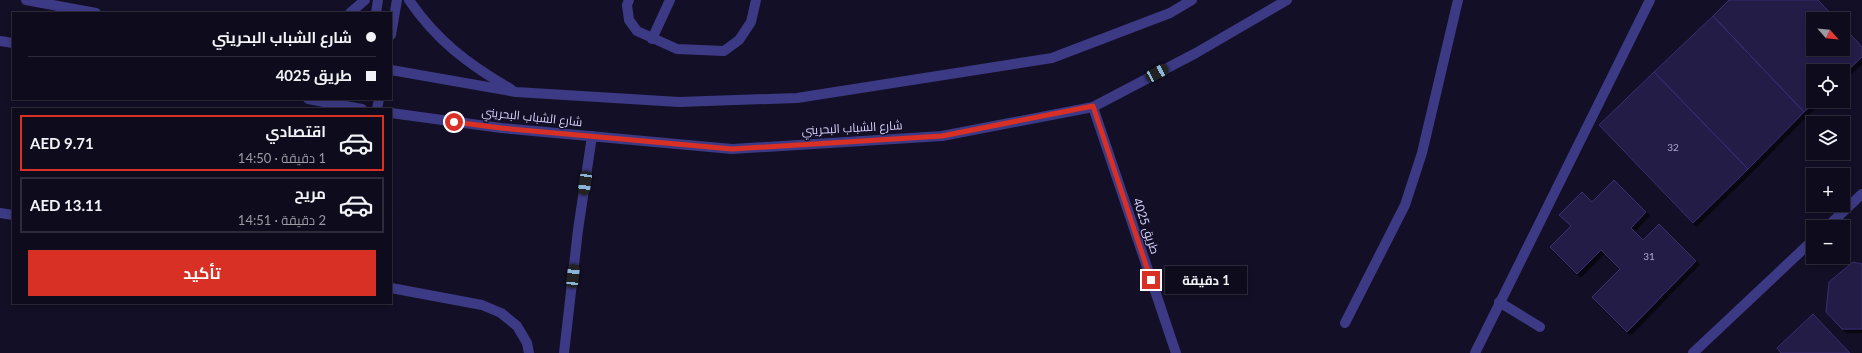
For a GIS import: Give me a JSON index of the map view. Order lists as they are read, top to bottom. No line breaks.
{"streets":{"street":["شارع الشباب البحريني","طريق 4025"]},"crossings":[["شارع الشباب البحريني","طريق 4025"]],"house_numbers":["32","31"],"north":"bottom right","page":{"map_buttons":["+","−"],"banner":["شارع الشباب البحريني","طريق 4025"],"list":[{"name":"اقتصادي","note":"1 دقيقة · 14:50","value":"AED 9.71"},{"name":"مريح","note":"2 دقيقة · 14:51","value":"AED 13.11"}],"buttons":"تأكيد","bubble":"1 دقيقة"}}
